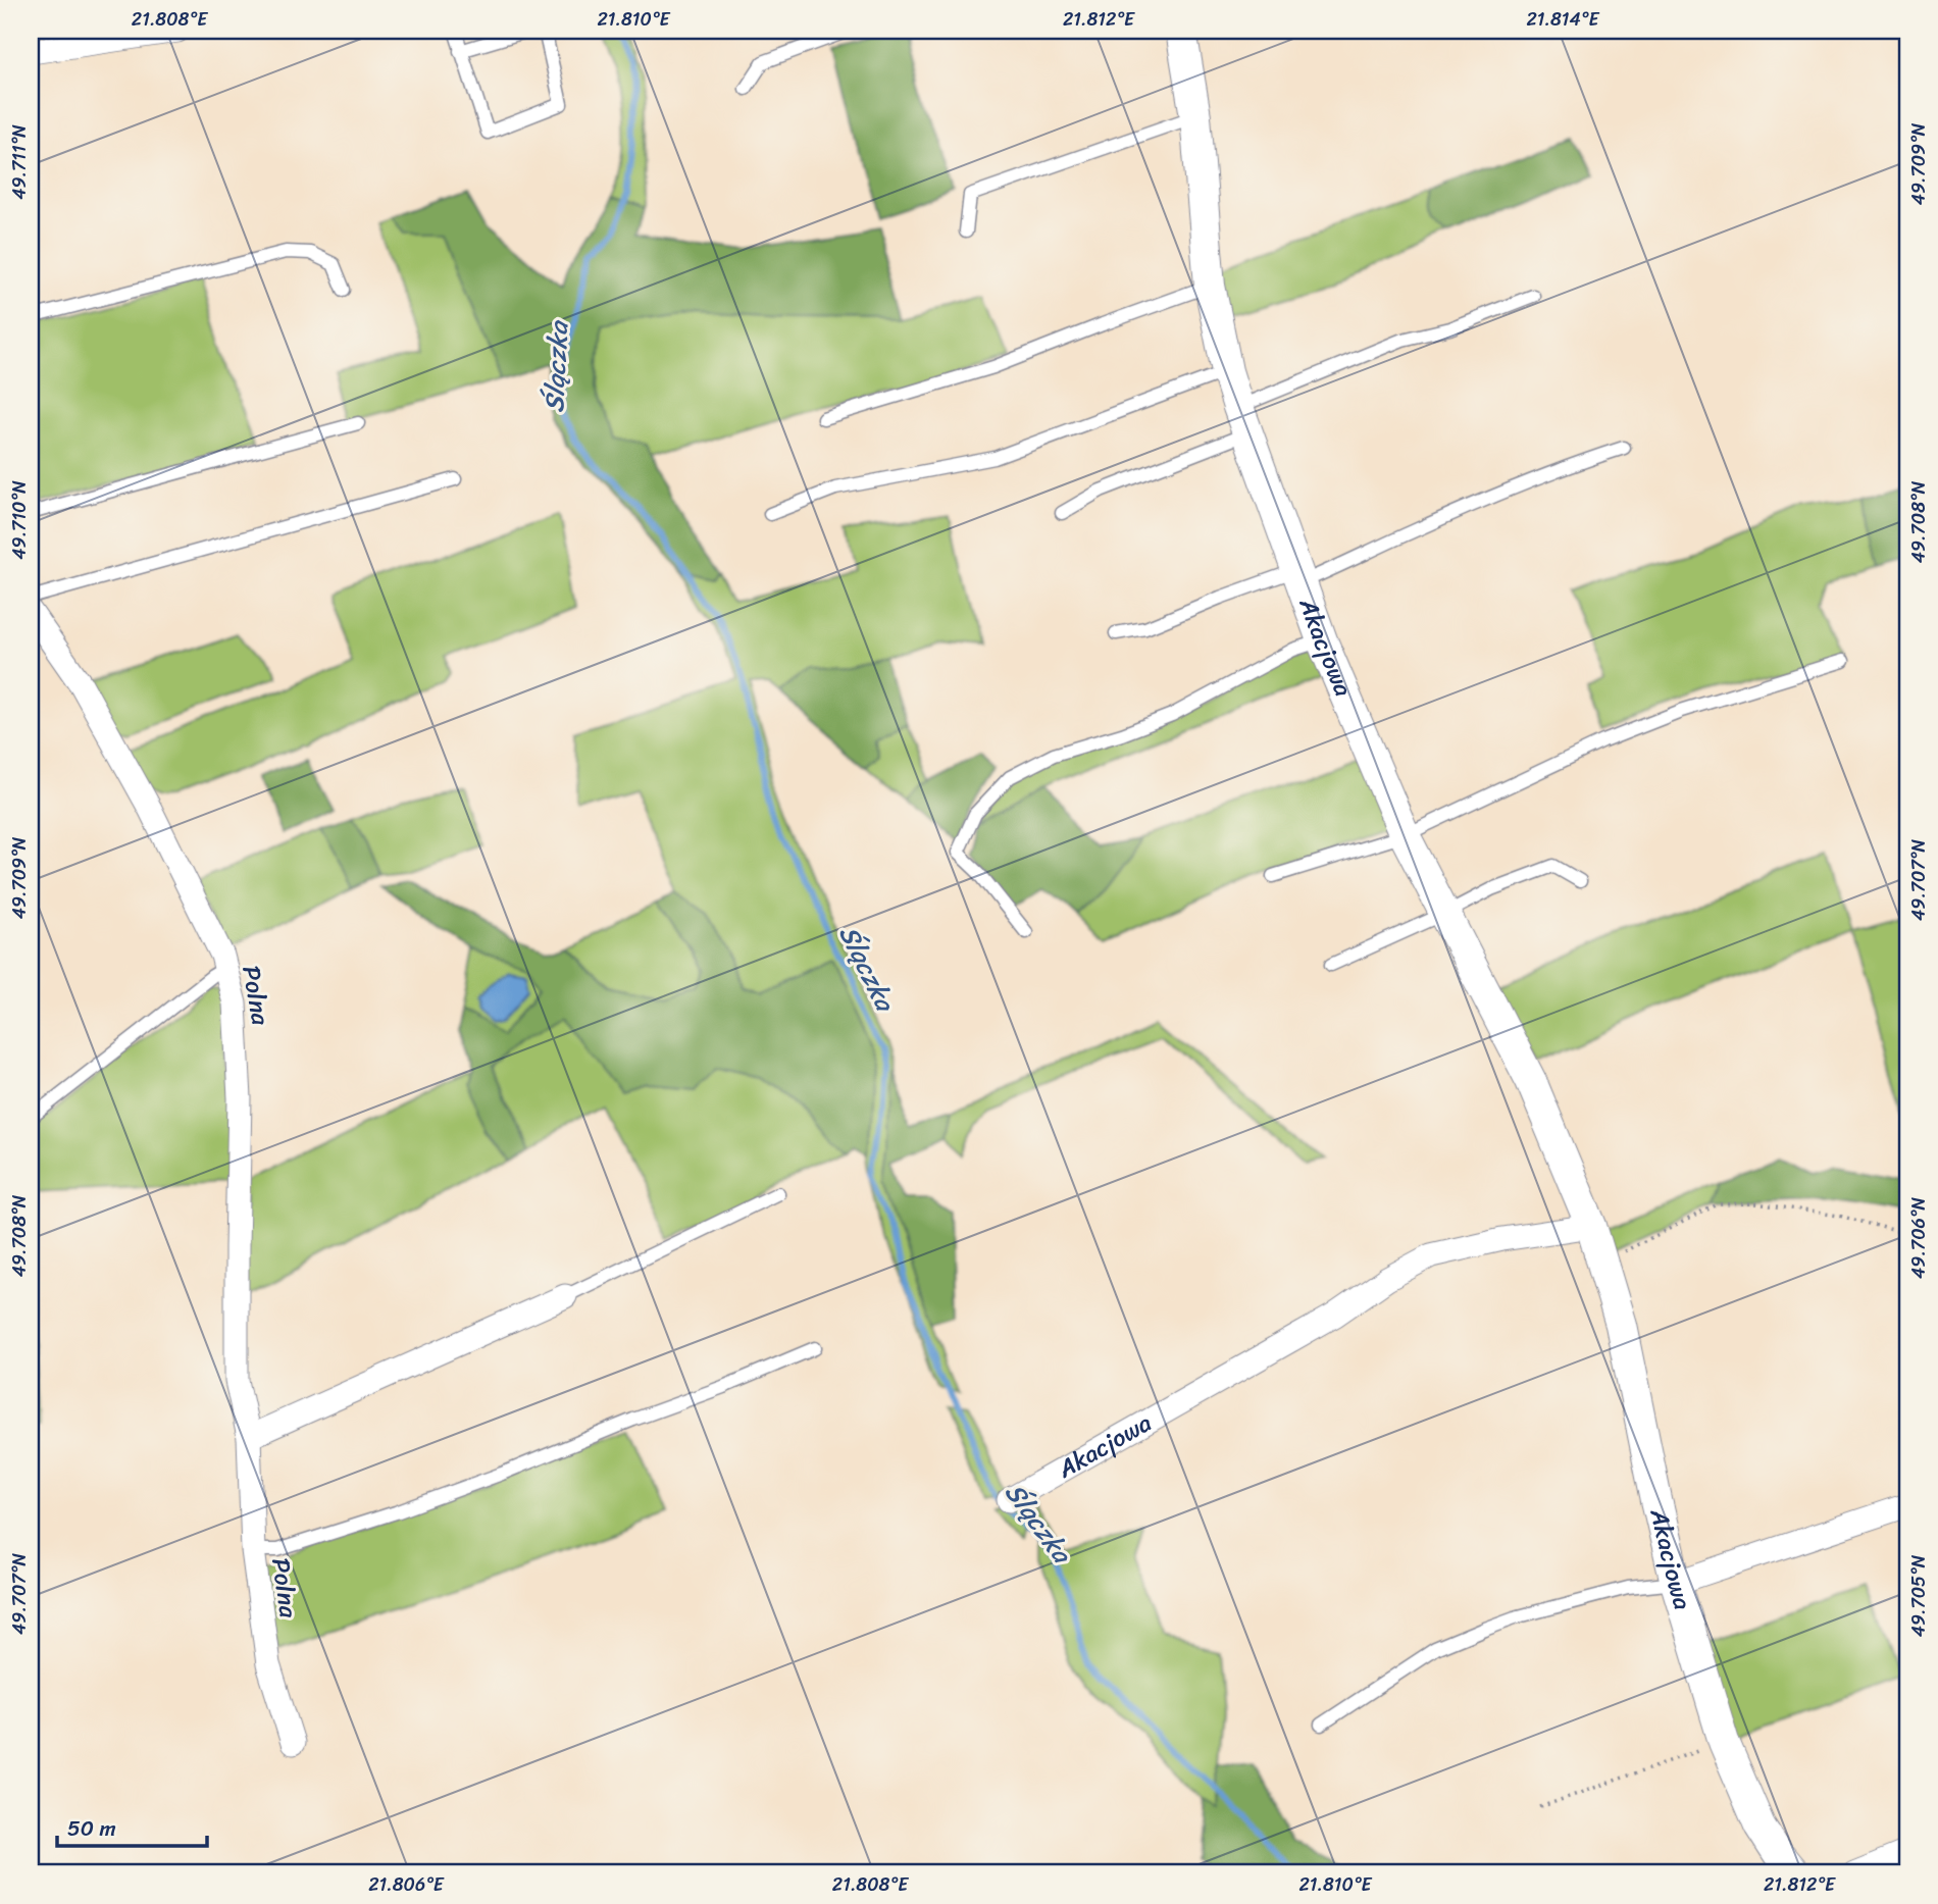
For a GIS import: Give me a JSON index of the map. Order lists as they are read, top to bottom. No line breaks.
{"streets":{"street":["Akacjowa","Polna"]},"water":["Ślączka"],"scale_bar":"50 m","coordinates":["21.808°E","21.810°E","21.812°E","21.814°E","49.711°N","49.709°N","49.710°N","49.708°N","49.707°N","49.706°N","49.705°N","21.806°E"]}
